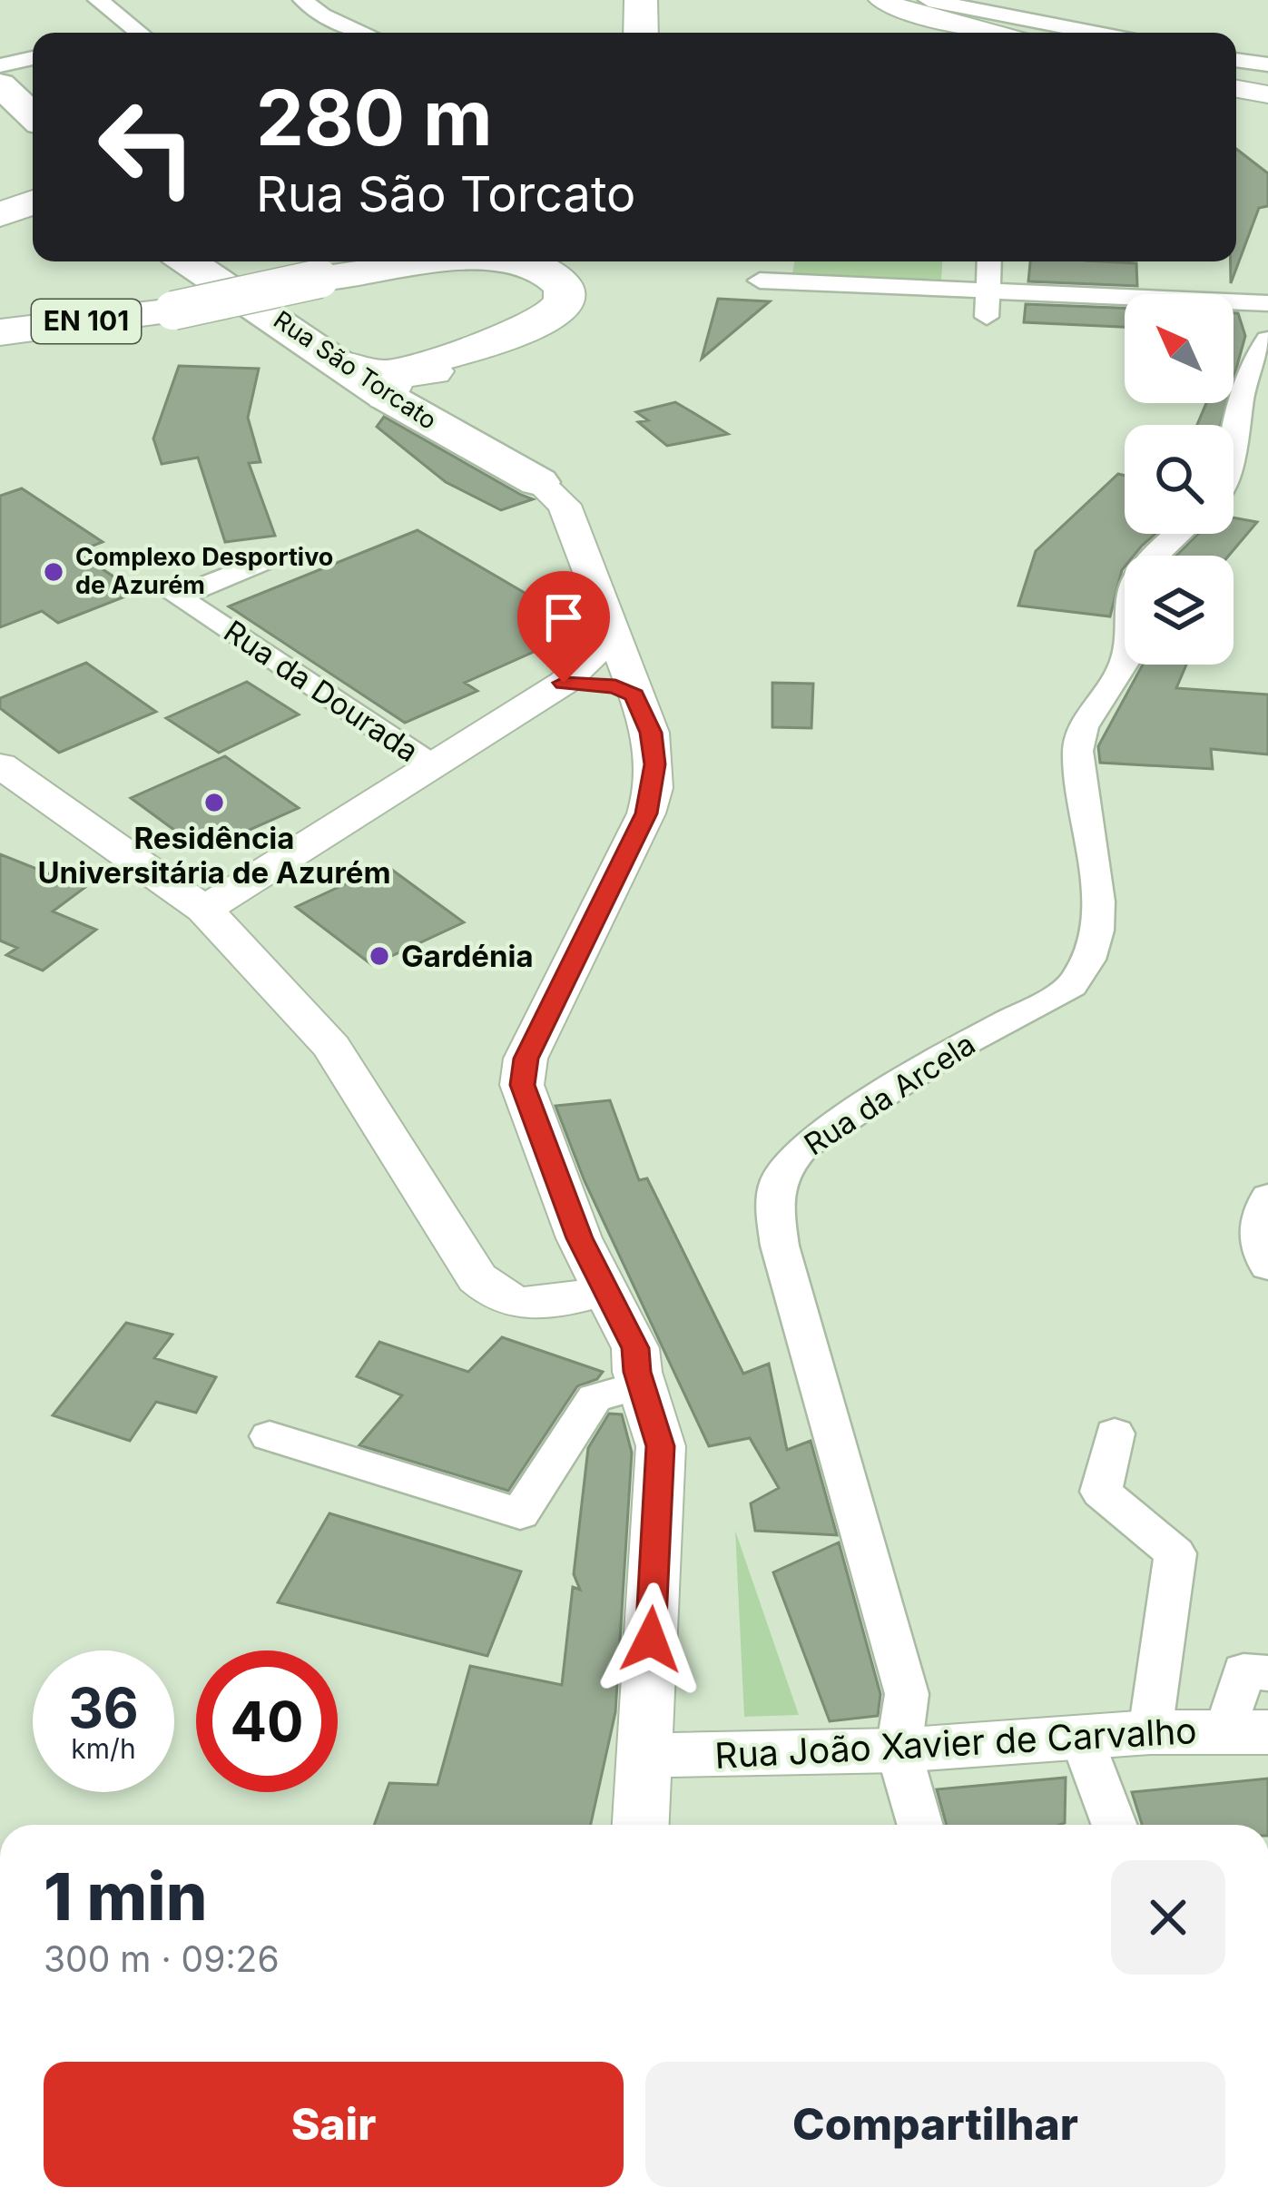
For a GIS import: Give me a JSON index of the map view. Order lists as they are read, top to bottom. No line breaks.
{"streets":{"highway":["EN 101"],"main road":["Rua São Torcato"],"street":["Rua da Dourada","Rua da Arcela","Rua João Xavier de Carvalho"]},"crossings":[["Rua São Torcato","Rua João Xavier de Carvalho"],["Rua da Arcela","Rua João Xavier de Carvalho"]],"places":["Complexo Desportivo de Azurém","Residência Universitária de Azurém","Gardénia"],"north":"top left","page":{"turn":["280 m","Rua São Torcato"],"speed":"36 km/h","limit":"40","heading":["1 min","300 m · 09:26"],"buttons":["Sair","Compartilhar"]}}
